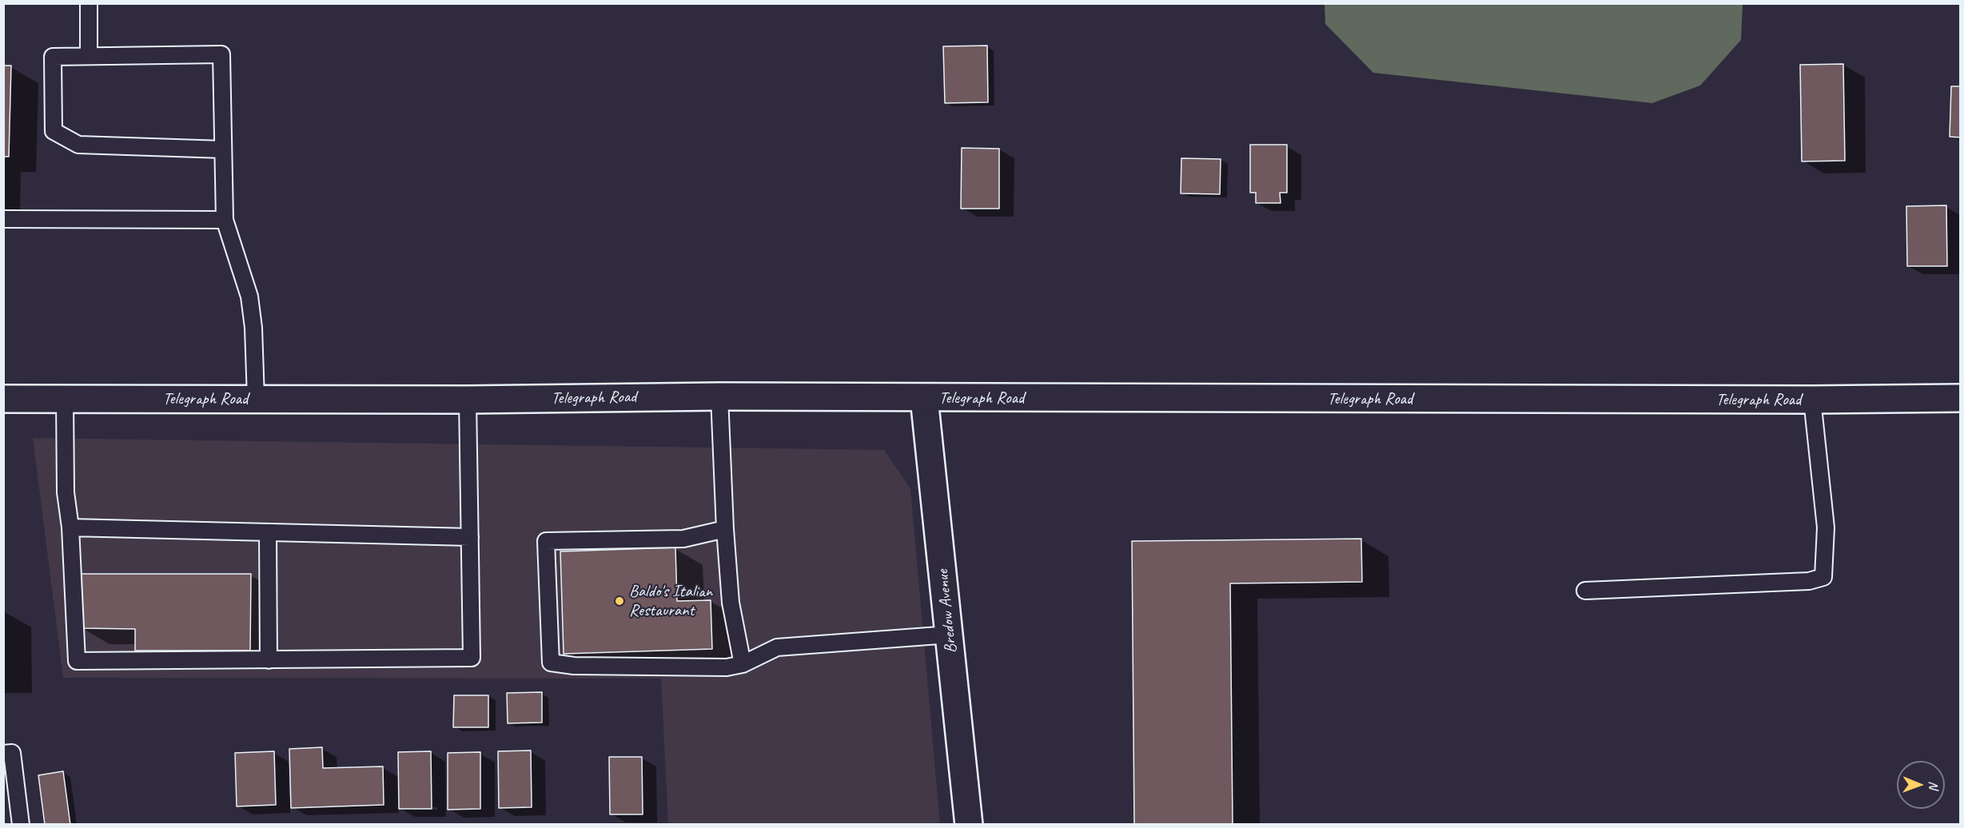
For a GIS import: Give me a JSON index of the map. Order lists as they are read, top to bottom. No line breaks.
{"streets":{"main road":["Telegraph Road","Bredow Avenue"]},"crossings":[["Telegraph Road","Bredow Avenue"]],"places":["Baldo's Italian Restaurant"],"north":"right"}
